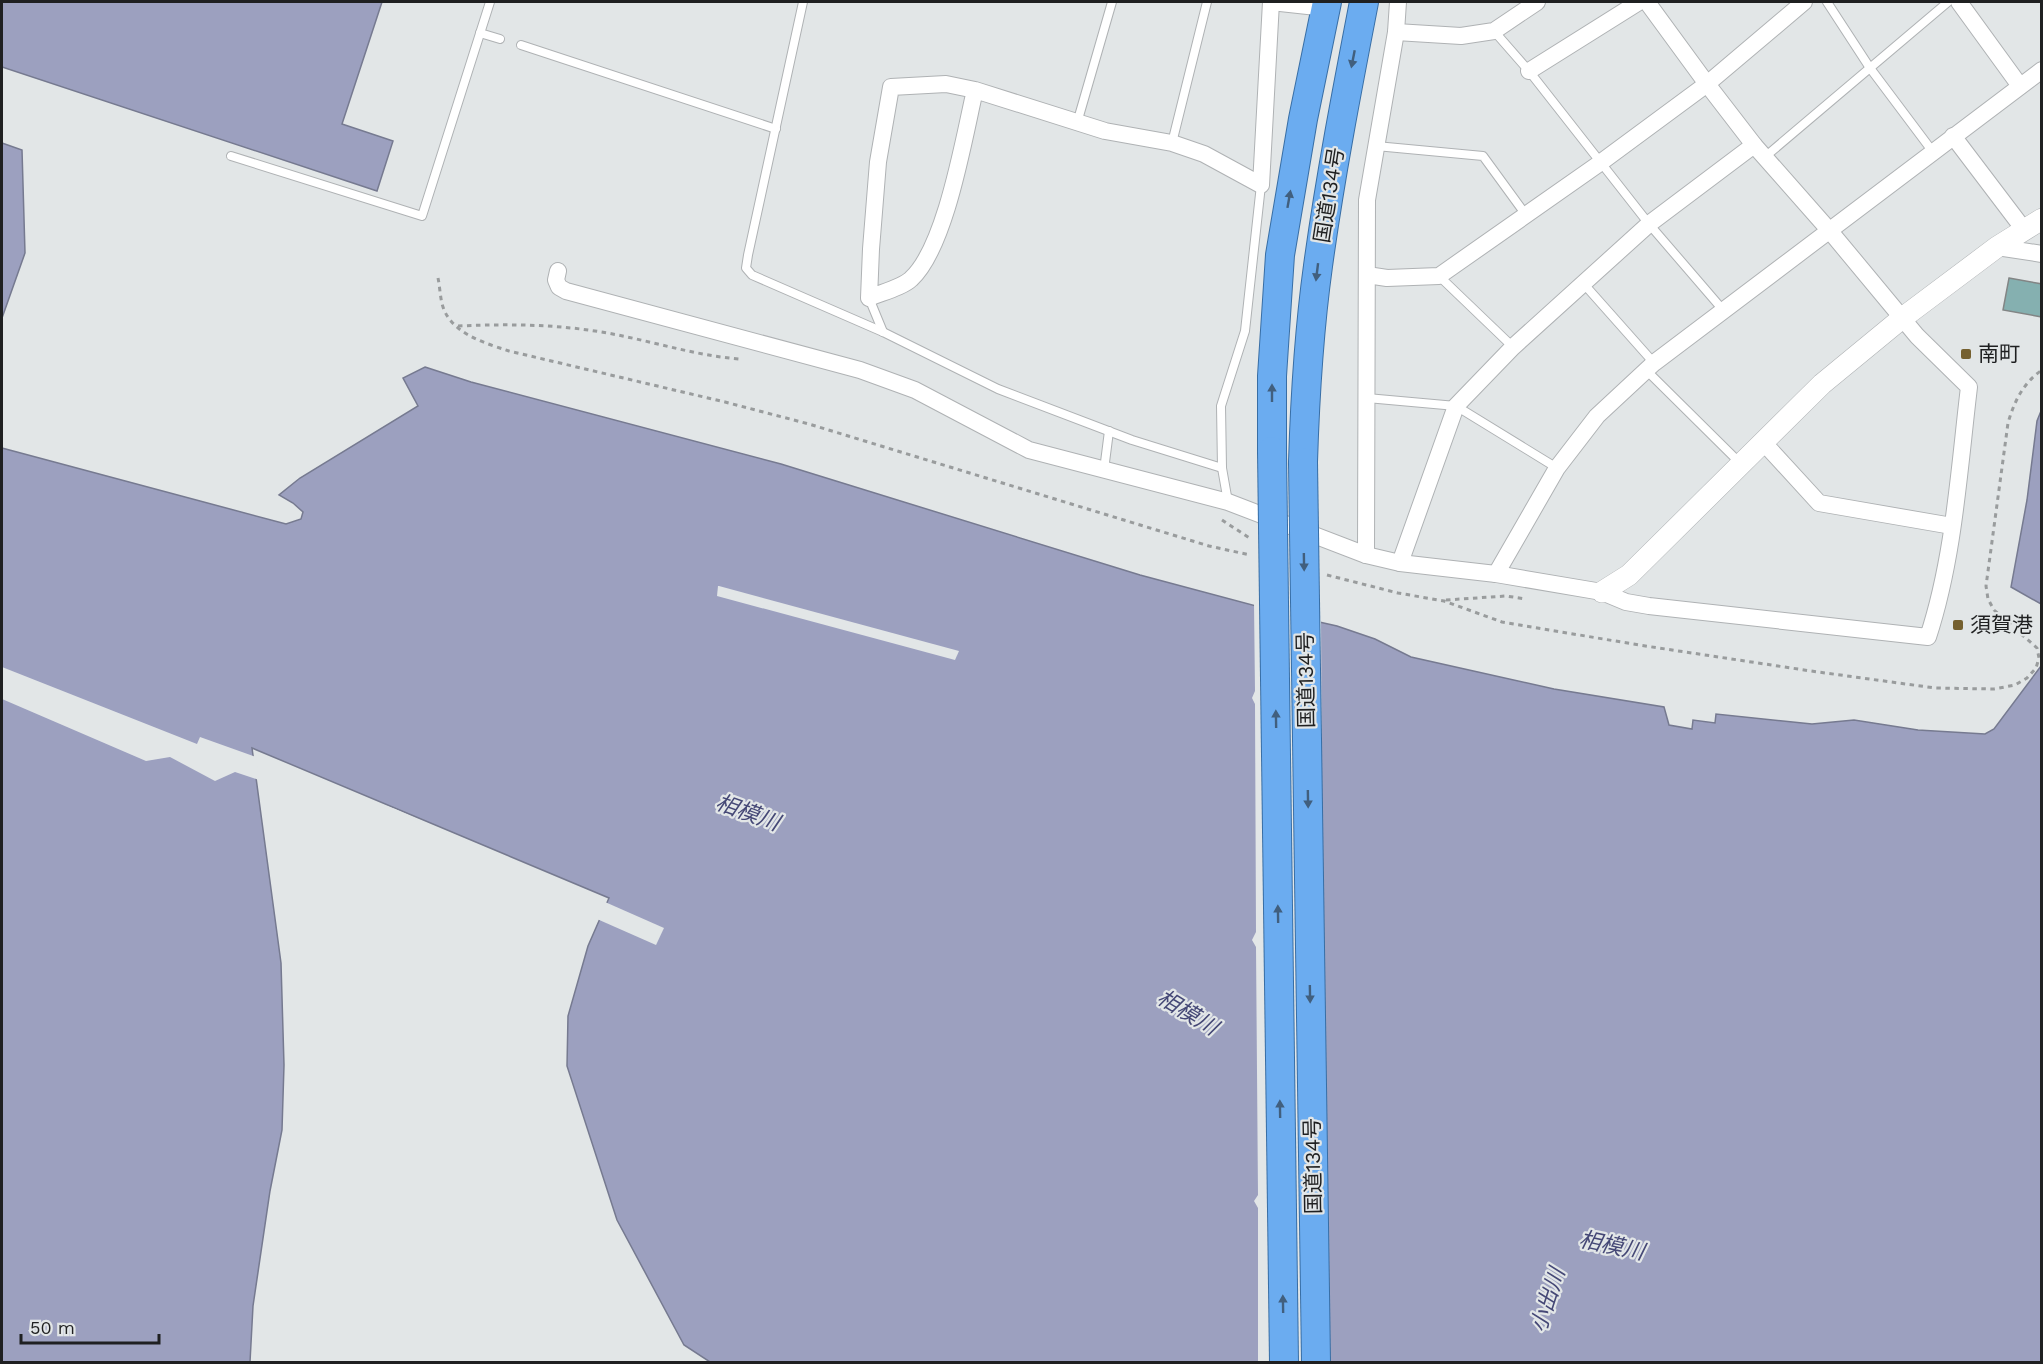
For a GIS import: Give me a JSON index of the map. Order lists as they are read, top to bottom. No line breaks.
{"streets":{"highway":["国道134号"]},"water":["相模川","小出川"],"places":{"transit":["南町","須賀港"]},"scale_bar":"50 m"}
